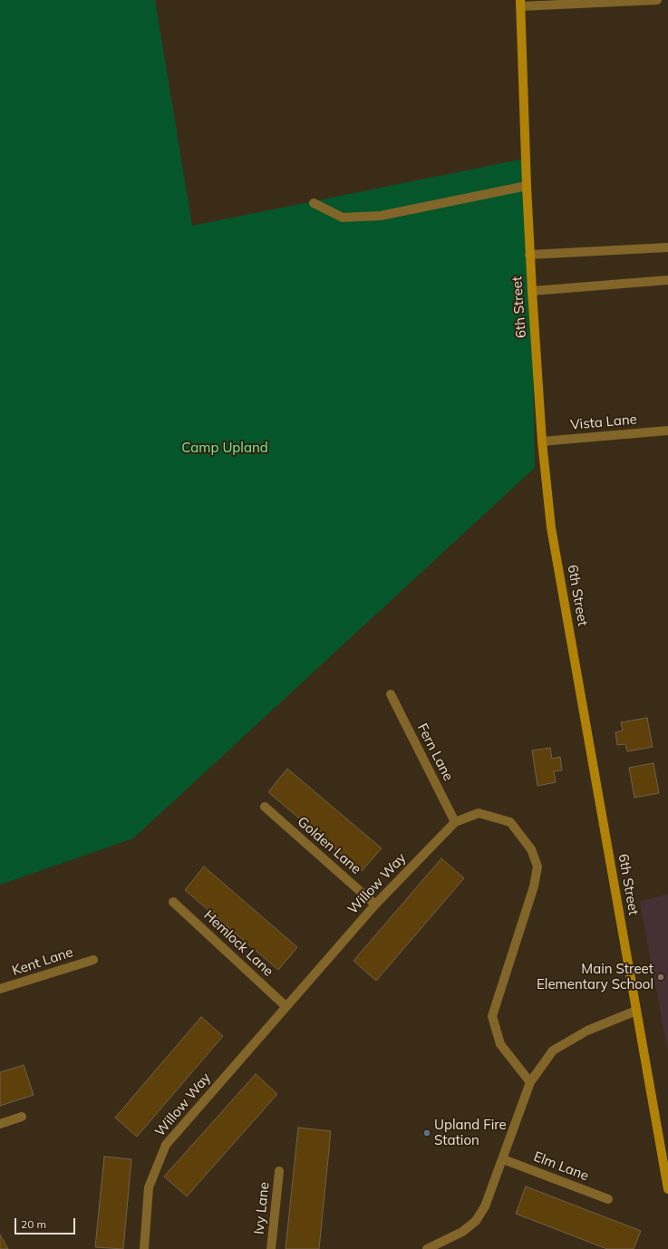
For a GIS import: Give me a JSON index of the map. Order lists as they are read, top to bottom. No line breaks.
{"streets":{"street":["6th Street","Vista Lane","Fern Lane","Golden Lane","Willow Way","Hemlock Lane","Kent Lane","Elm Lane","Ivy Lane"]},"crossings":[["6th Street","Vista Lane"],["Fern Lane","Willow Way"],["Golden Lane","Willow Way"],["Willow Way","Hemlock Lane"]],"parks":["Camp Upland"],"places":["Main Street Elementary School","Upland Fire Station"],"scale_bar":"20 m"}
